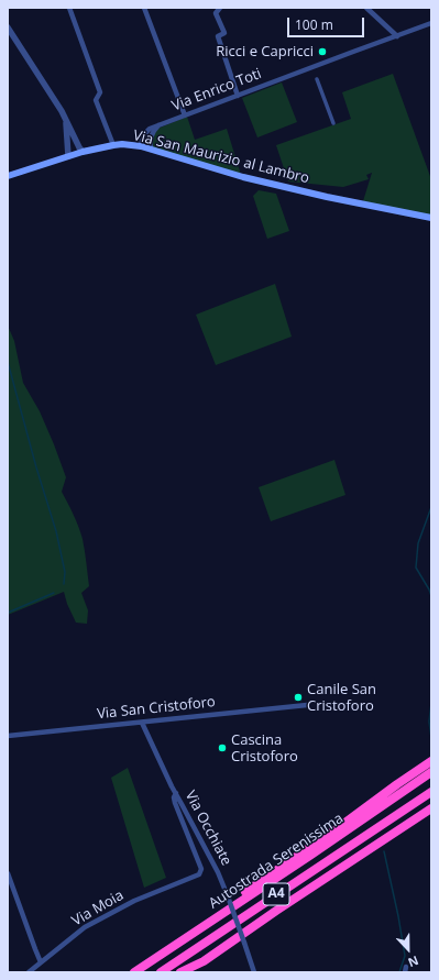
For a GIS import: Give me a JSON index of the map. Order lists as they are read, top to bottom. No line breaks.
{"streets":{"highway":["Autostrada Serenissima","A4"],"main road":["Via San Maurizio al Lambro"],"street":["Via Enrico Toti","Via San Cristoforo","Via Occhiate","Via Moia"]},"crossings":[["Via Enrico Toti","Via San Maurizio al Lambro"],["Via San Cristoforo","Via Occhiate"],["Via Occhiate","Via Moia"]],"places":["Ricci e Capricci","Canile San Cristoforo","Cascina Cristoforo"],"scale_bar":"100 m","north":"bottom"}
